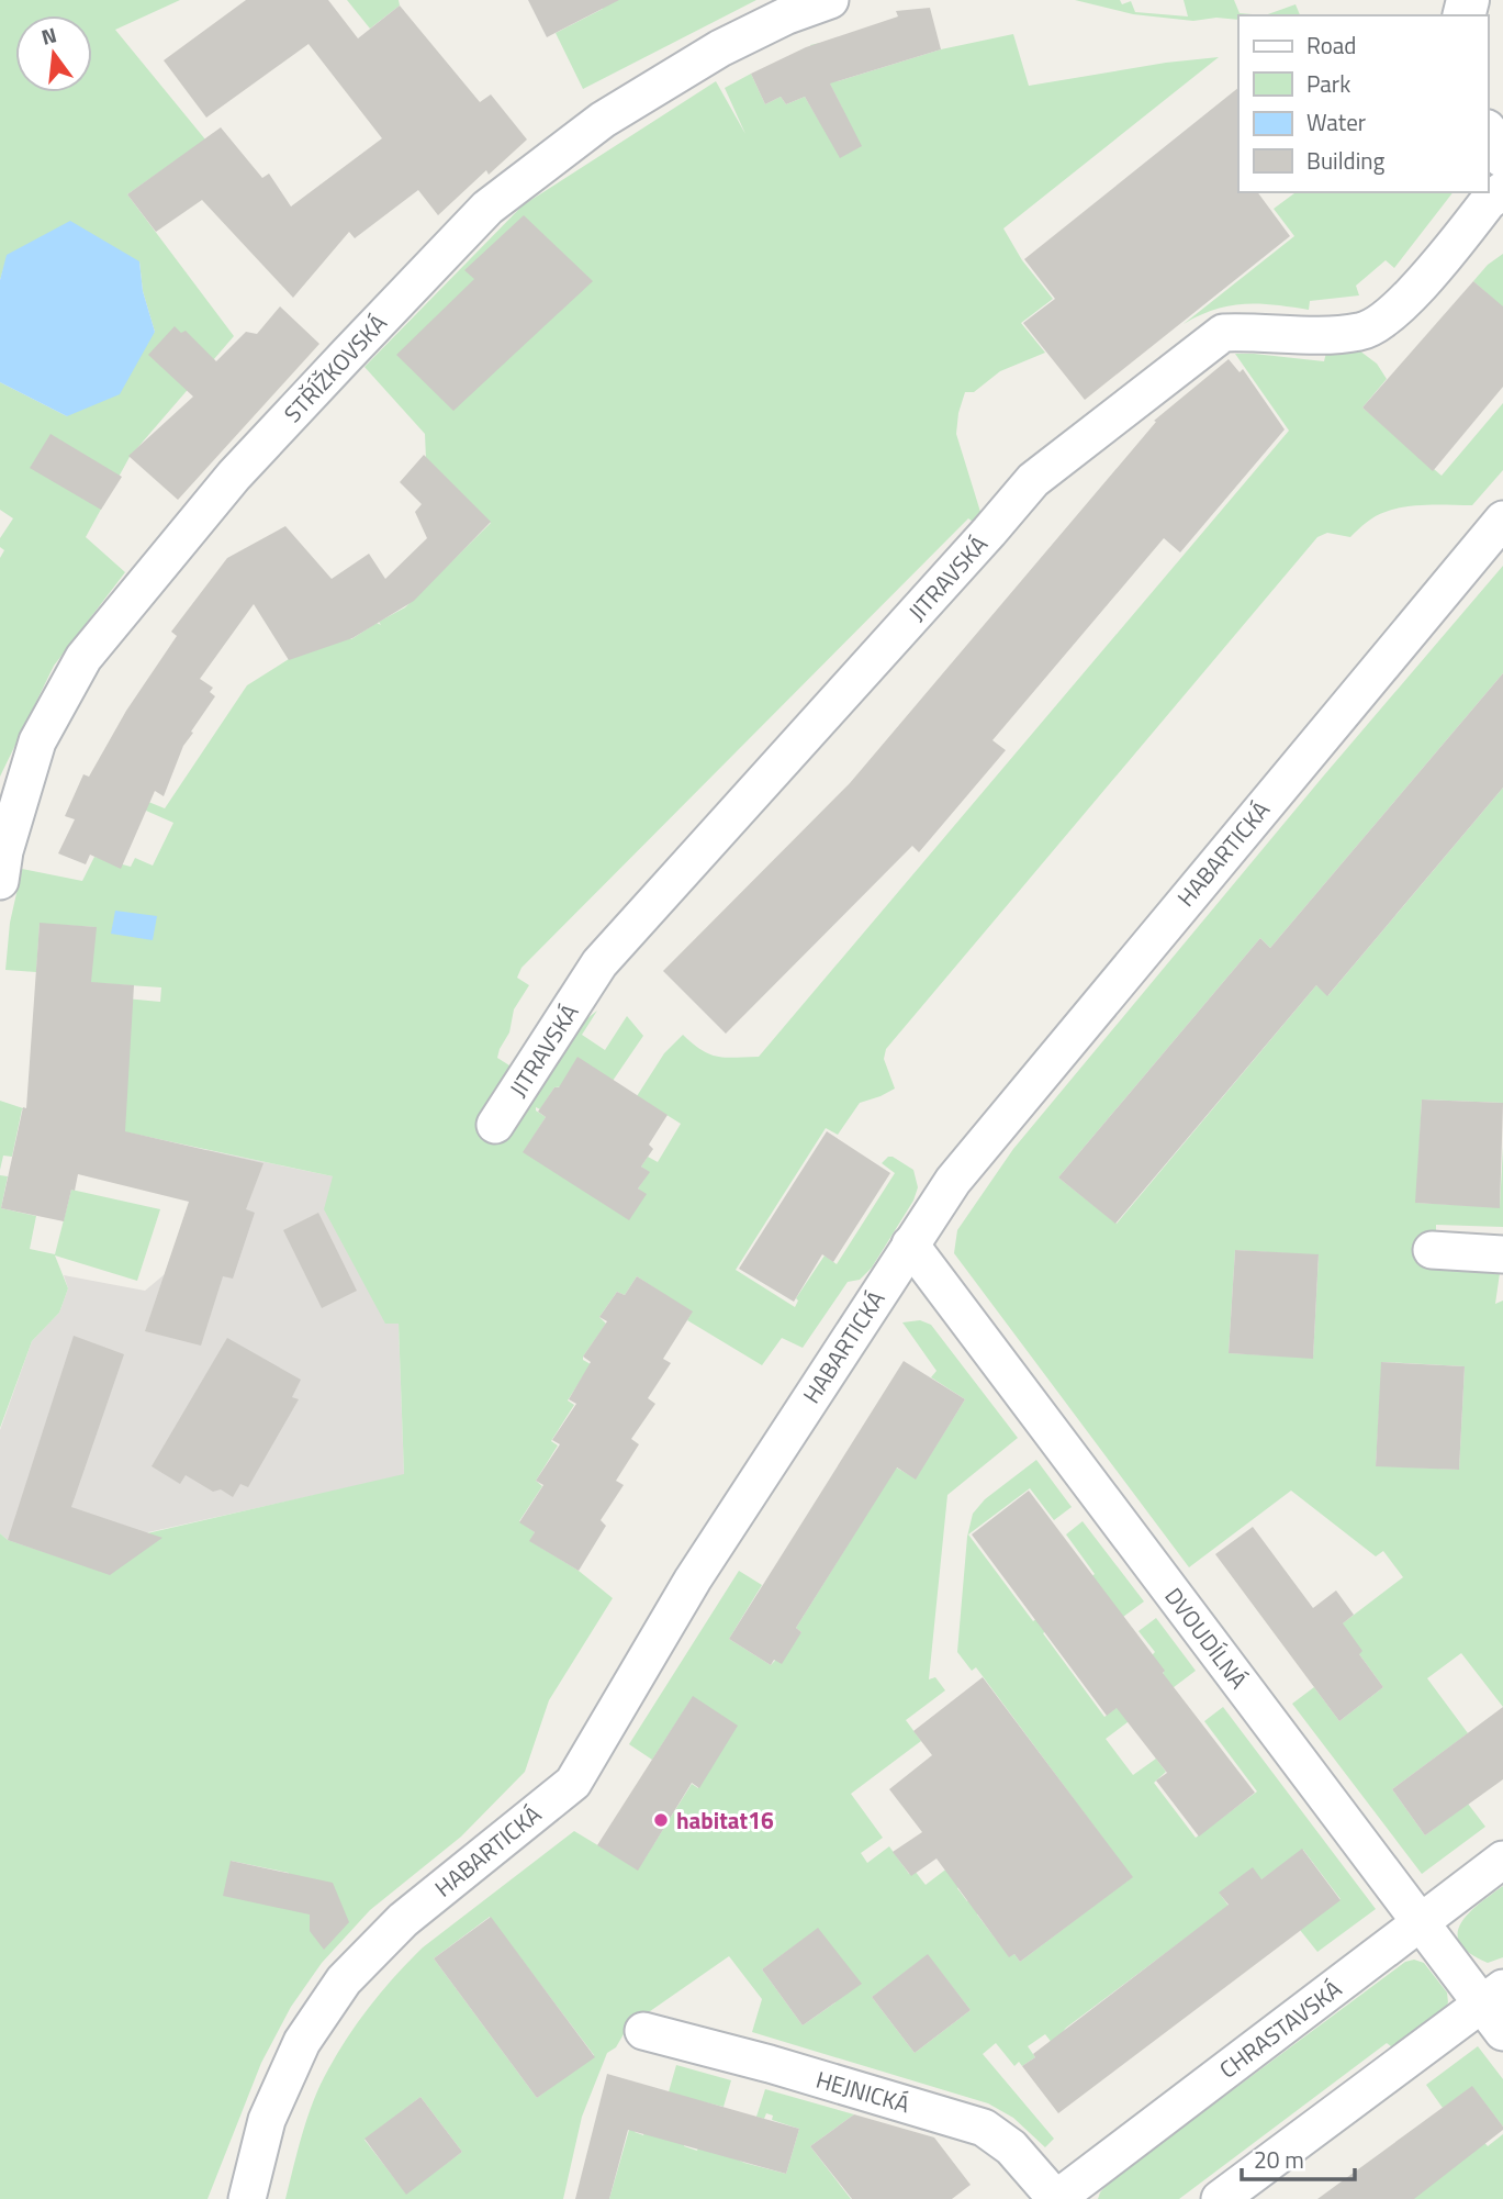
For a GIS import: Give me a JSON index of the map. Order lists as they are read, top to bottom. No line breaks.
{"streets":{"street":["STŘÍŽKOVSKÁ","JITRAVSKÁ","HABARTICKÁ","DVOUDÍLNÁ","CHRASTAVSKÁ","HEJNICKÁ"]},"crossings":[["HABARTICKÁ","DVOUDÍLNÁ"],["DVOUDÍLNÁ","CHRASTAVSKÁ"],["CHRASTAVSKÁ","HEJNICKÁ"]],"places":["habitat16"],"legend":["Road","Park","Water","Building"],"scale_bar":"20 m","north":"top"}
